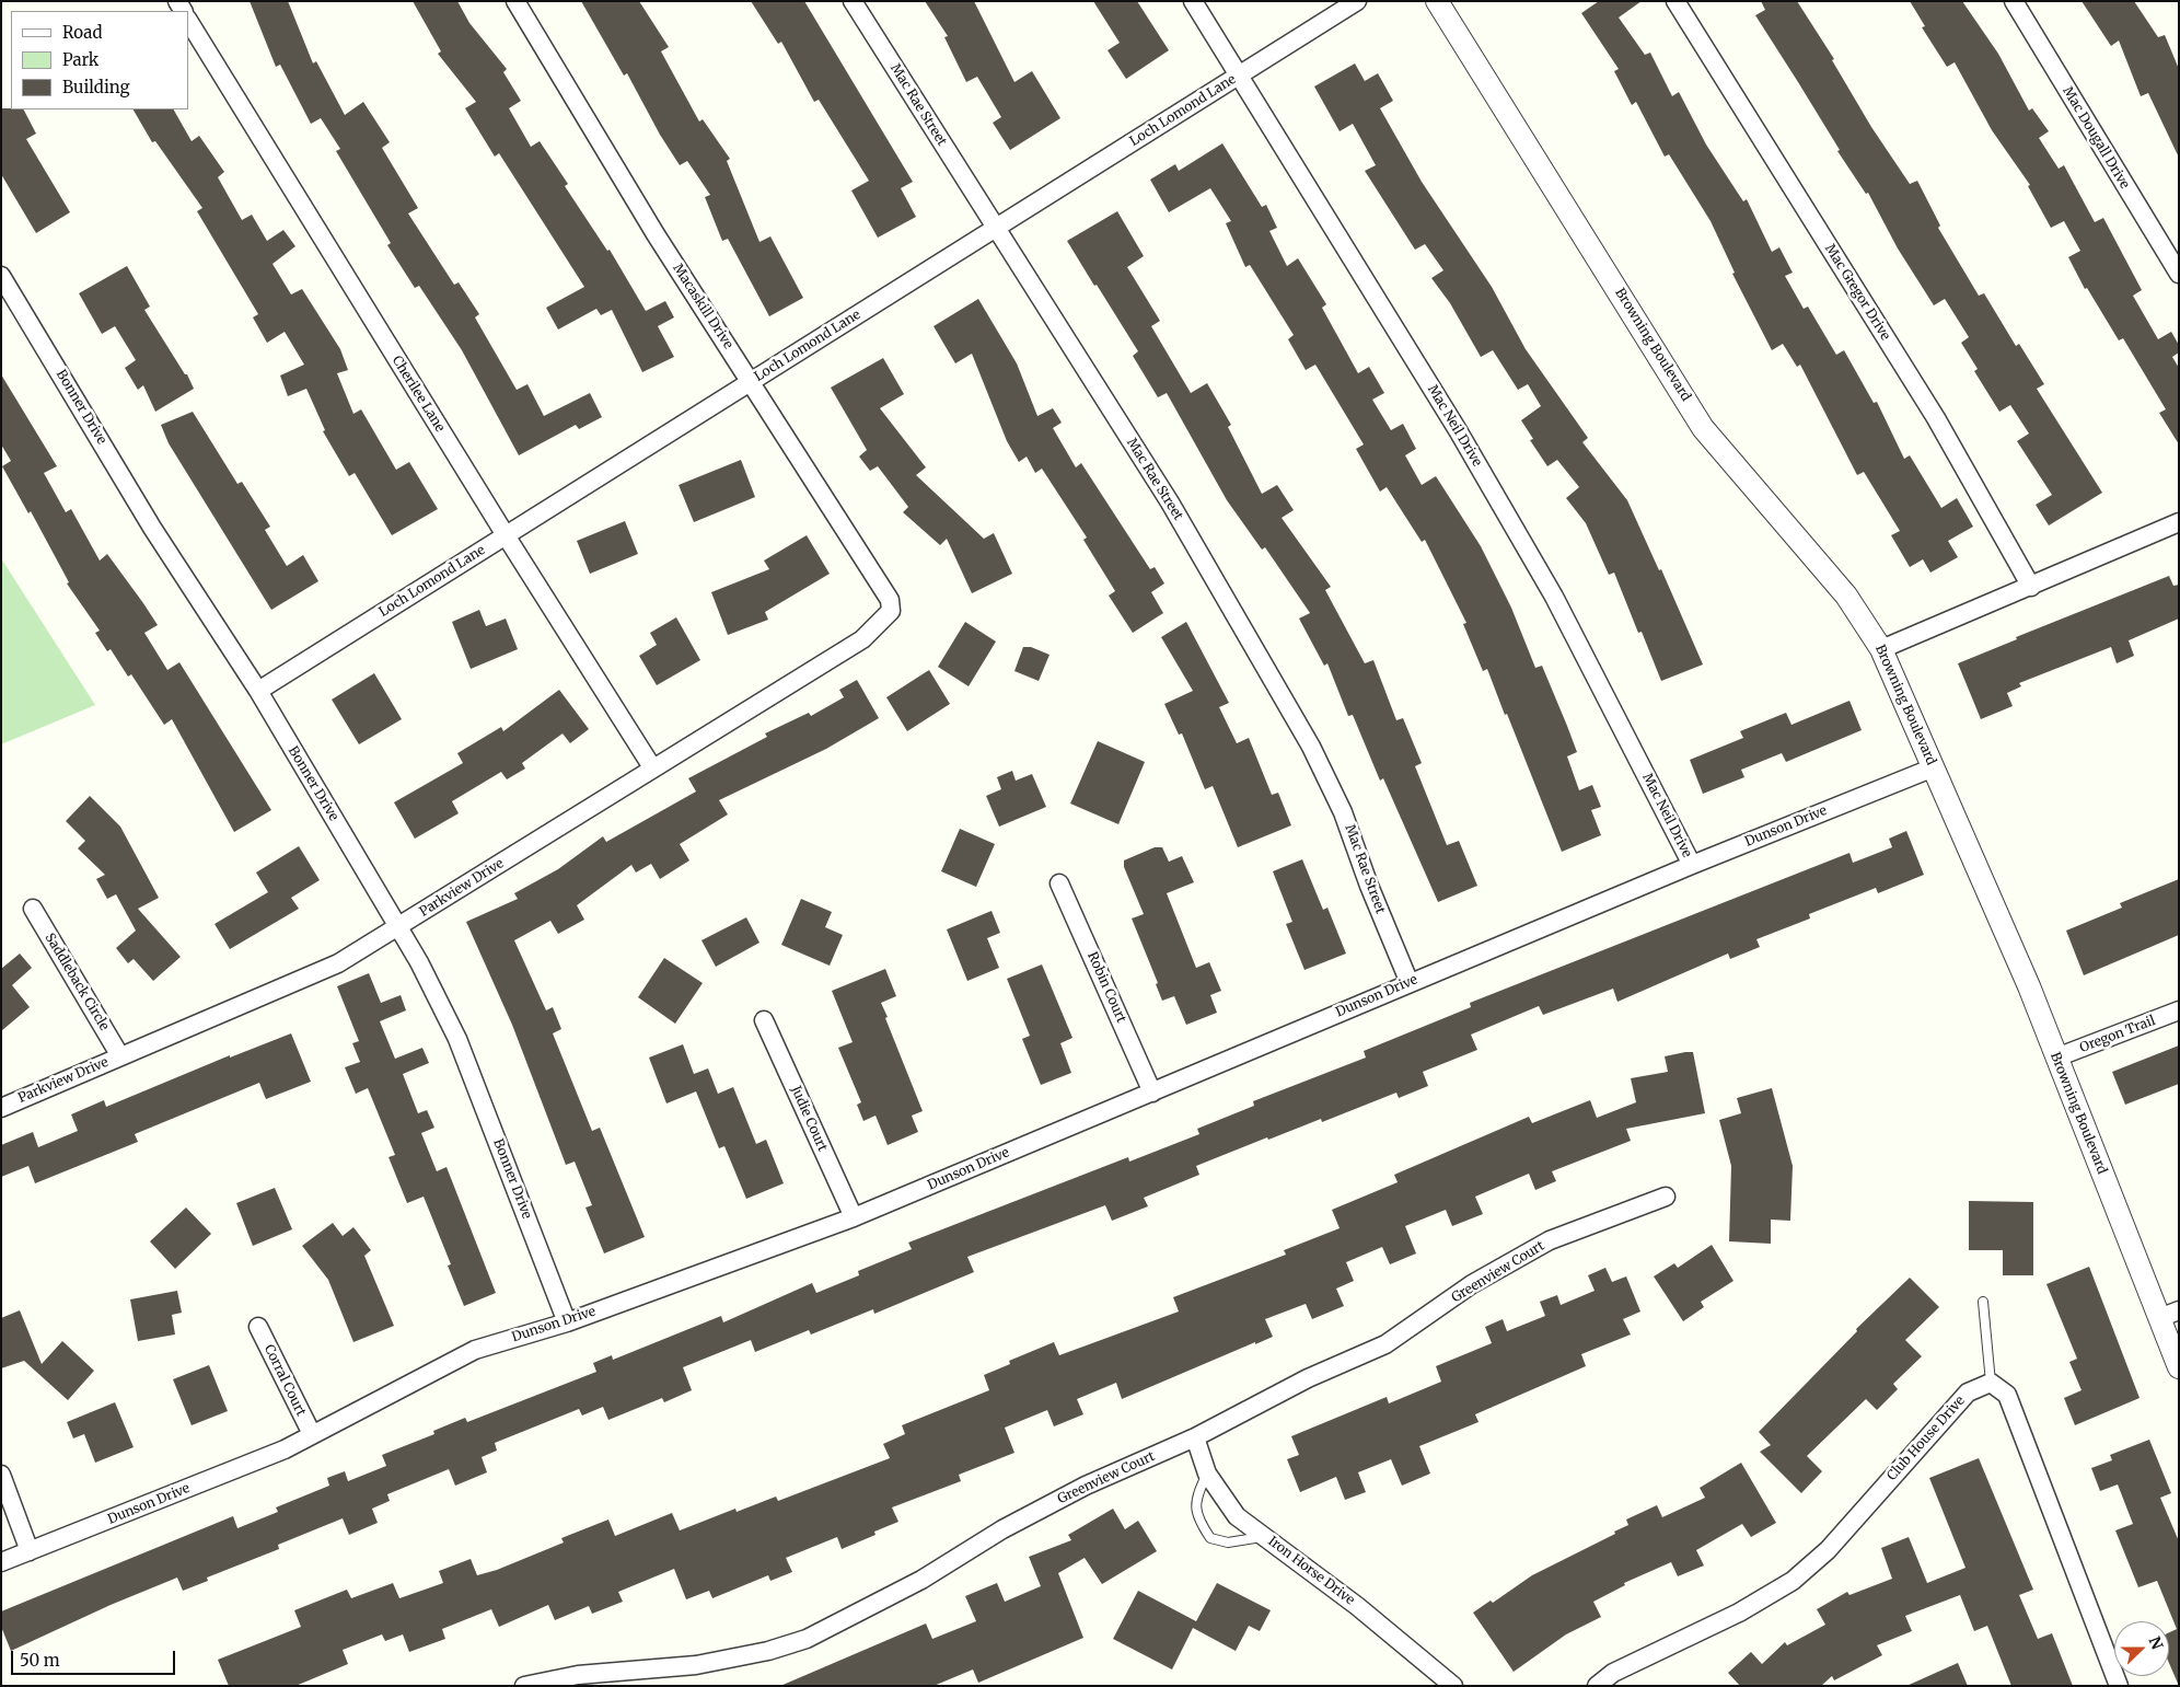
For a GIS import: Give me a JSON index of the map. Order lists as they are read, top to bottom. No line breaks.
{"streets":{"street":["Mac Rae Street","Loch Lomond Lane","Mac Dougall Drive","Mac Gregor Drive","Macaskill Drive","Browning Boulevard","Cherilee Lane","Bonner Drive","Mac Neil Drive","Dunson Drive","Parkview Drive","Saddleback Circle","Robin Court","Oregon Trail","Judie Court","Greenview Court","Corral Court","Club House Drive","Iron Horse Drive"]},"crossings":[["Mac Rae Street","Loch Lomond Lane"],["Mac Rae Street","Dunson Drive"],["Loch Lomond Lane","Macaskill Drive"],["Loch Lomond Lane","Cherilee Lane"],["Loch Lomond Lane","Bonner Drive"],["Loch Lomond Lane","Mac Neil Drive"],["Macaskill Drive","Parkview Drive"],["Browning Boulevard","Dunson Drive"],["Browning Boulevard","Oregon Trail"],["Cherilee Lane","Parkview Drive"],["Bonner Drive","Dunson Drive"],["Bonner Drive","Parkview Drive"],["Mac Neil Drive","Dunson Drive"],["Dunson Drive","Robin Court"],["Dunson Drive","Judie Court"],["Dunson Drive","Corral Court"],["Parkview Drive","Saddleback Circle"],["Greenview Court","Iron Horse Drive"]],"legend":["Road","Park","Building"],"scale_bar":"50 m","north":"right"}
